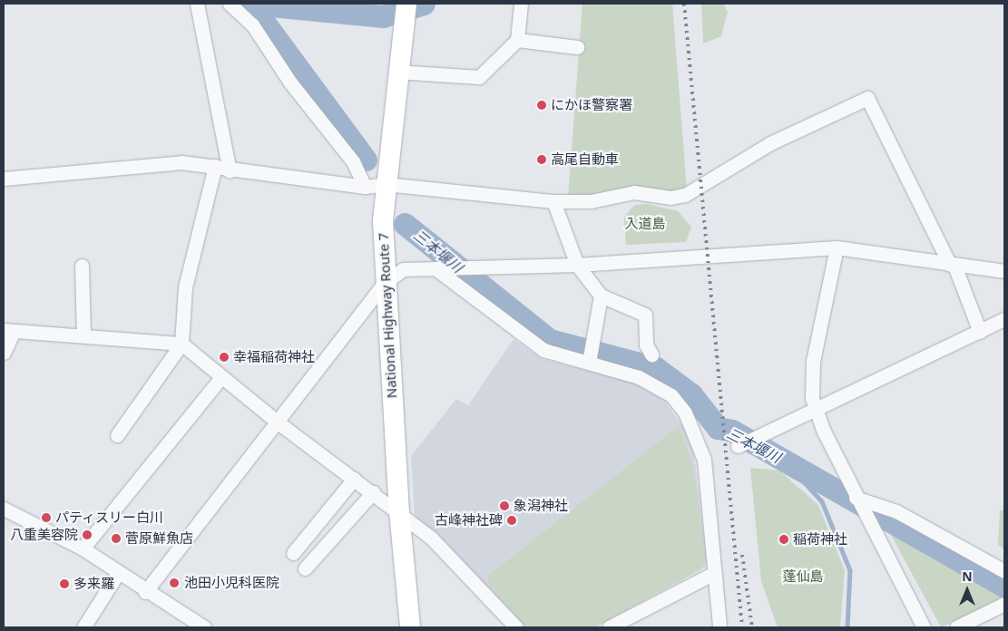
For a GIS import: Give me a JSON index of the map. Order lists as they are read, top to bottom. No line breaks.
{"streets":{"highway":["National Highway Route 7"]},"water":["三本堰川"],"parks":["入道島","蓬仙島"],"places":["にかほ警察署","高尾自動車","幸福稲荷神社","象潟神社","パティスリー白川","古峰神社碑","八重美容院","菅原鮮魚店","稲荷神社","池田小児科医院","多来羅"],"north":"top"}
